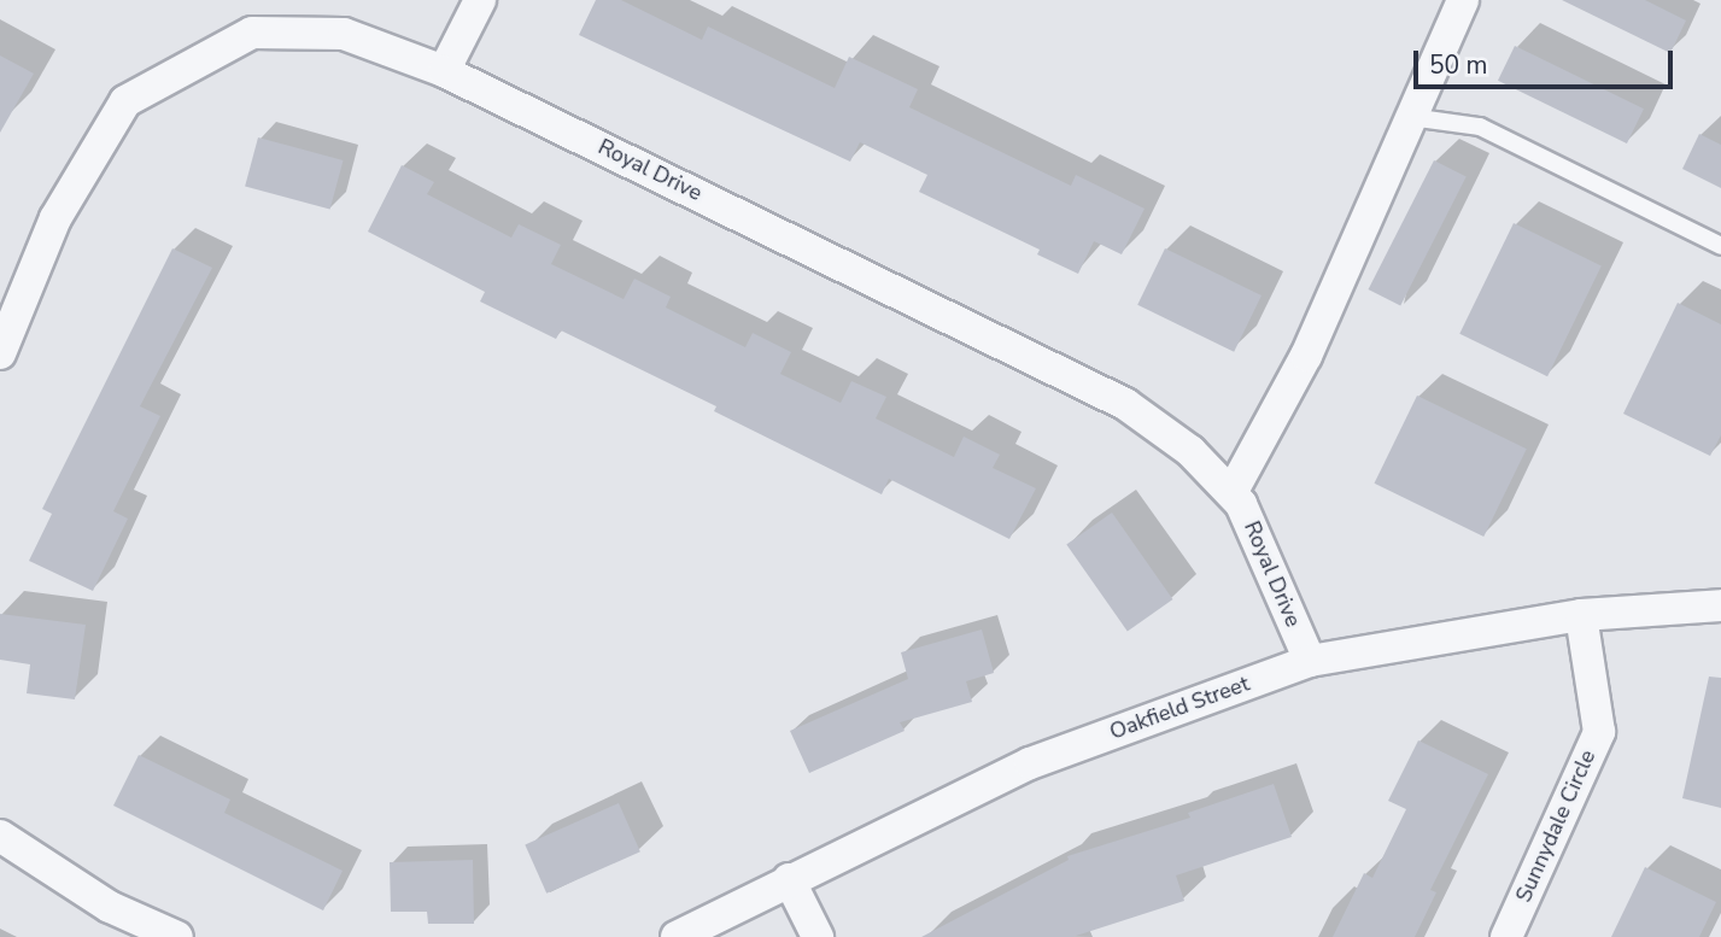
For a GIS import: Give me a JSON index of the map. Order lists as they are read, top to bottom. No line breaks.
{"streets":{"street":["Royal Drive","Oakfield Street","Sunnydale Circle"]},"crossings":[["Royal Drive","Oakfield Street"],["Oakfield Street","Sunnydale Circle"]],"scale_bar":"50 m"}
